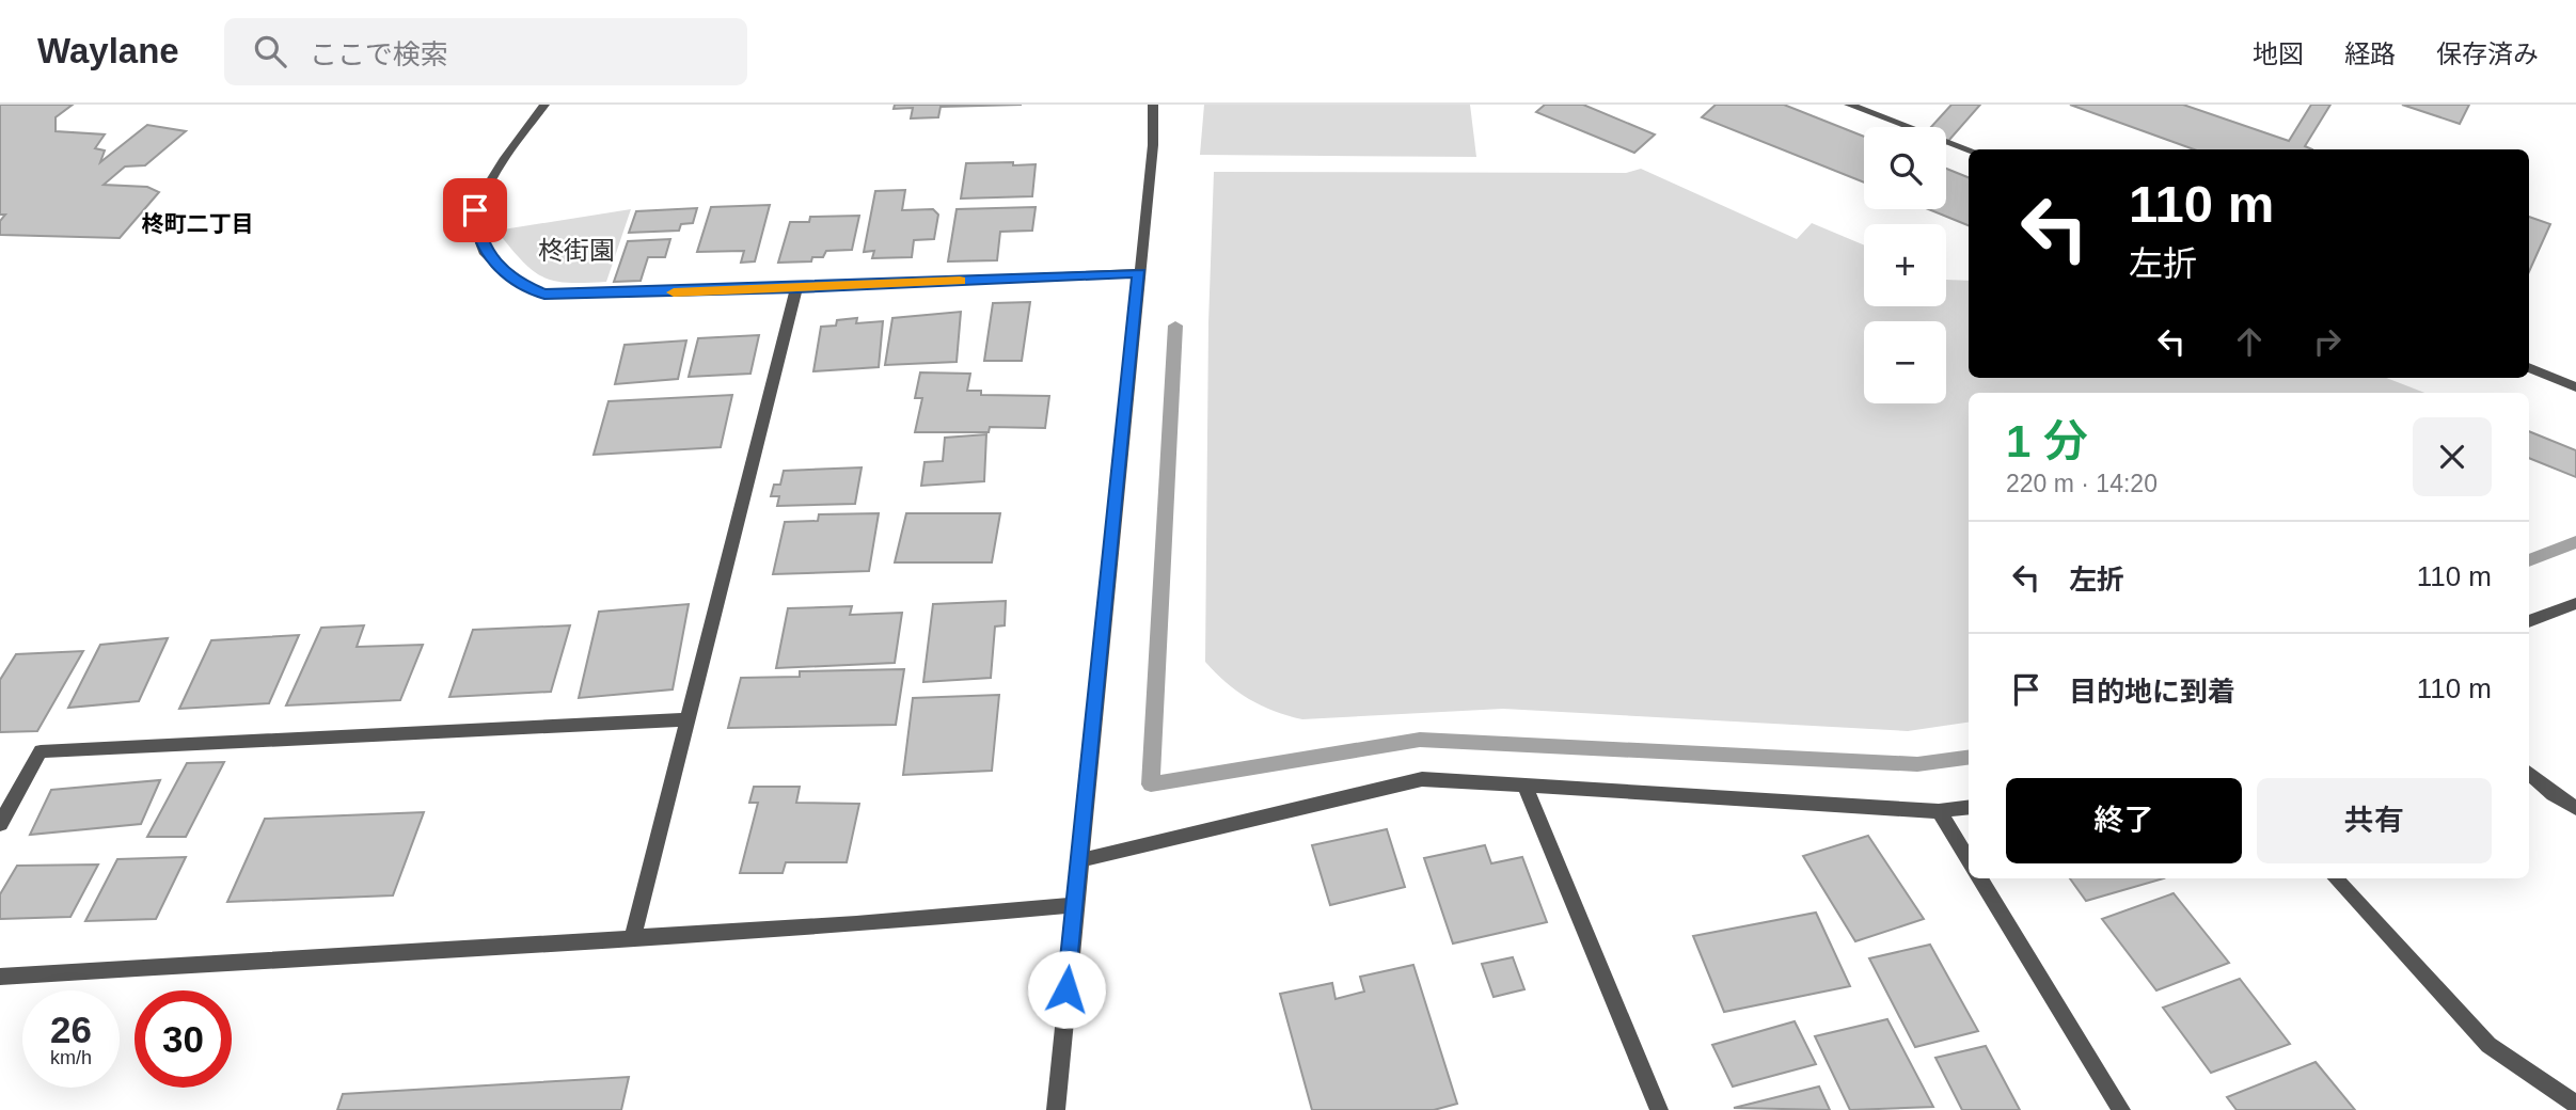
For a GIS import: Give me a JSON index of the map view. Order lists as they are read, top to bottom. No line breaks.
{"districts":["柊町二丁目"],"parks":["柊街園"],"page":{"header":"Waylane","search":"ここで検索","nav":["地図","経路","保存済み"],"map_buttons":["+","−"],"turn":["110 m","左折"],"heading":["1 分","220 m · 14:20"],"list":[{"name":"左折","value":"110 m"},{"name":"目的地に到着","value":"110 m"}],"buttons":["終了","共有"],"speed":"26 km/h","limit":"30"}}
